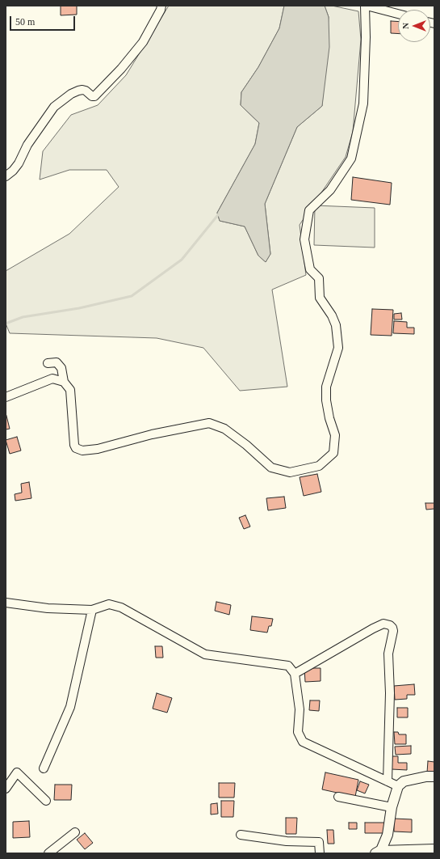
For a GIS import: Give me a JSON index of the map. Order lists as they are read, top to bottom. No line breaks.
{"scale_bar":"50 m","north":"left"}
